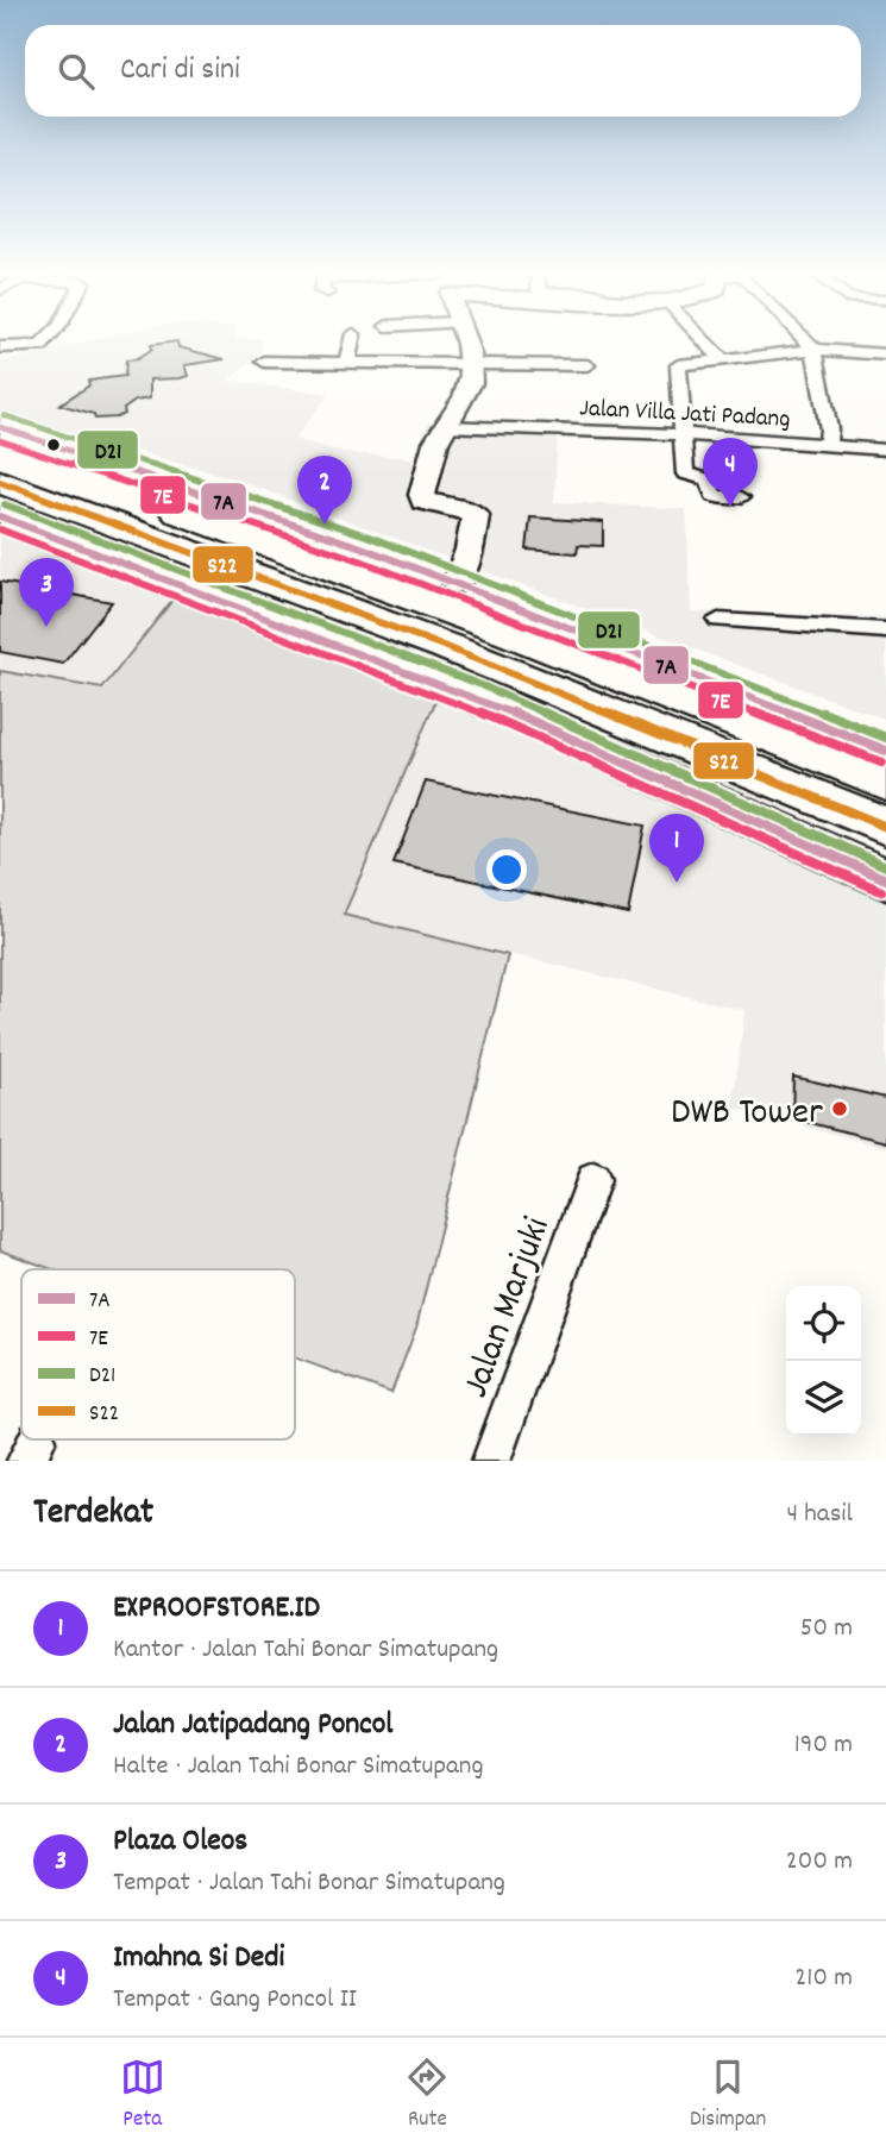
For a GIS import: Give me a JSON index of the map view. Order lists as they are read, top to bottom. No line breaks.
{"streets":{"street":["Jalan Villa Jati Padang","Jalan Marjuki"]},"places":["DWB Tower"],"lines":["transit line D21","transit line 7A","transit line 7E","transit line S22"],"legend":["7A","7E","D21","S22"],"page":{"search":"Cari di sini","pins":["4","2","3","1"],"heading":["Terdekat","4 hasil"],"list":[{"mark":"1","name":"EXPROOFSTORE.ID","note":"Kantor · Jalan Tahi Bonar Simatupang","value":"50 m"},{"mark":"2","name":"Jalan Jatipadang Poncol","note":"Halte · Jalan Tahi Bonar Simatupang","value":"190 m"},{"mark":"3","name":"Plaza Oleos","note":"Tempat · Jalan Tahi Bonar Simatupang","value":"200 m"},{"mark":"4","name":"Imahna Si Dedi","note":"Tempat · Gang Poncol II","value":"210 m"}],"nav":["Peta","Rute","Disimpan"]}}
